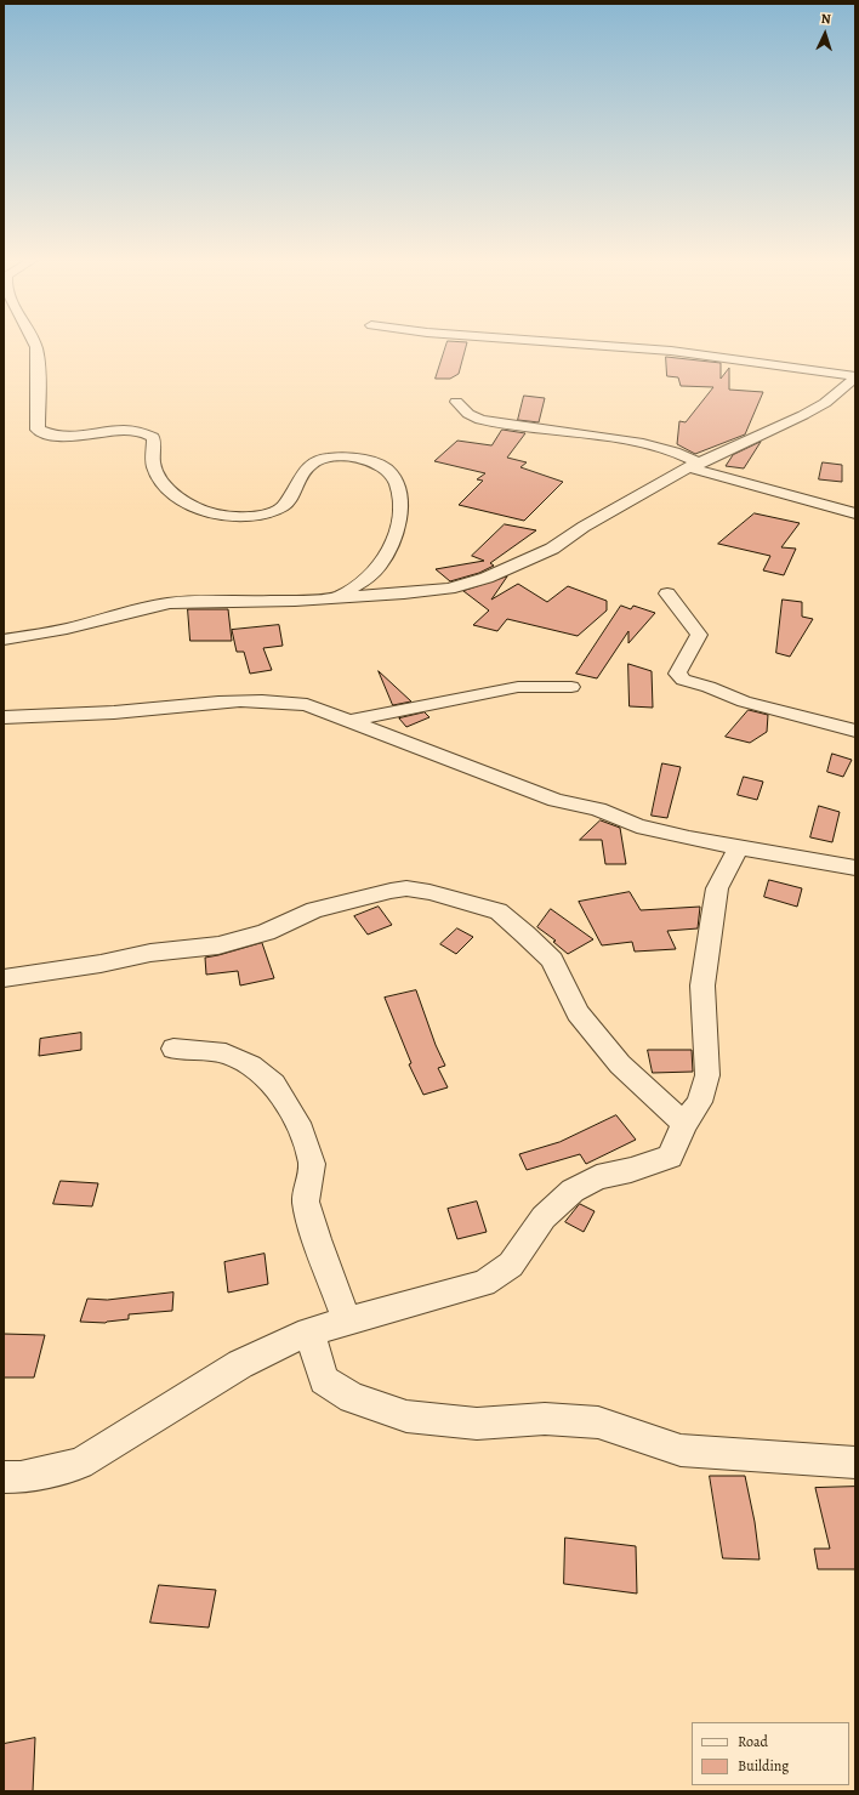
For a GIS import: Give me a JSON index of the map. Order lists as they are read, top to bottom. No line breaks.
{"legend":["Road","Building"],"north":"top"}
